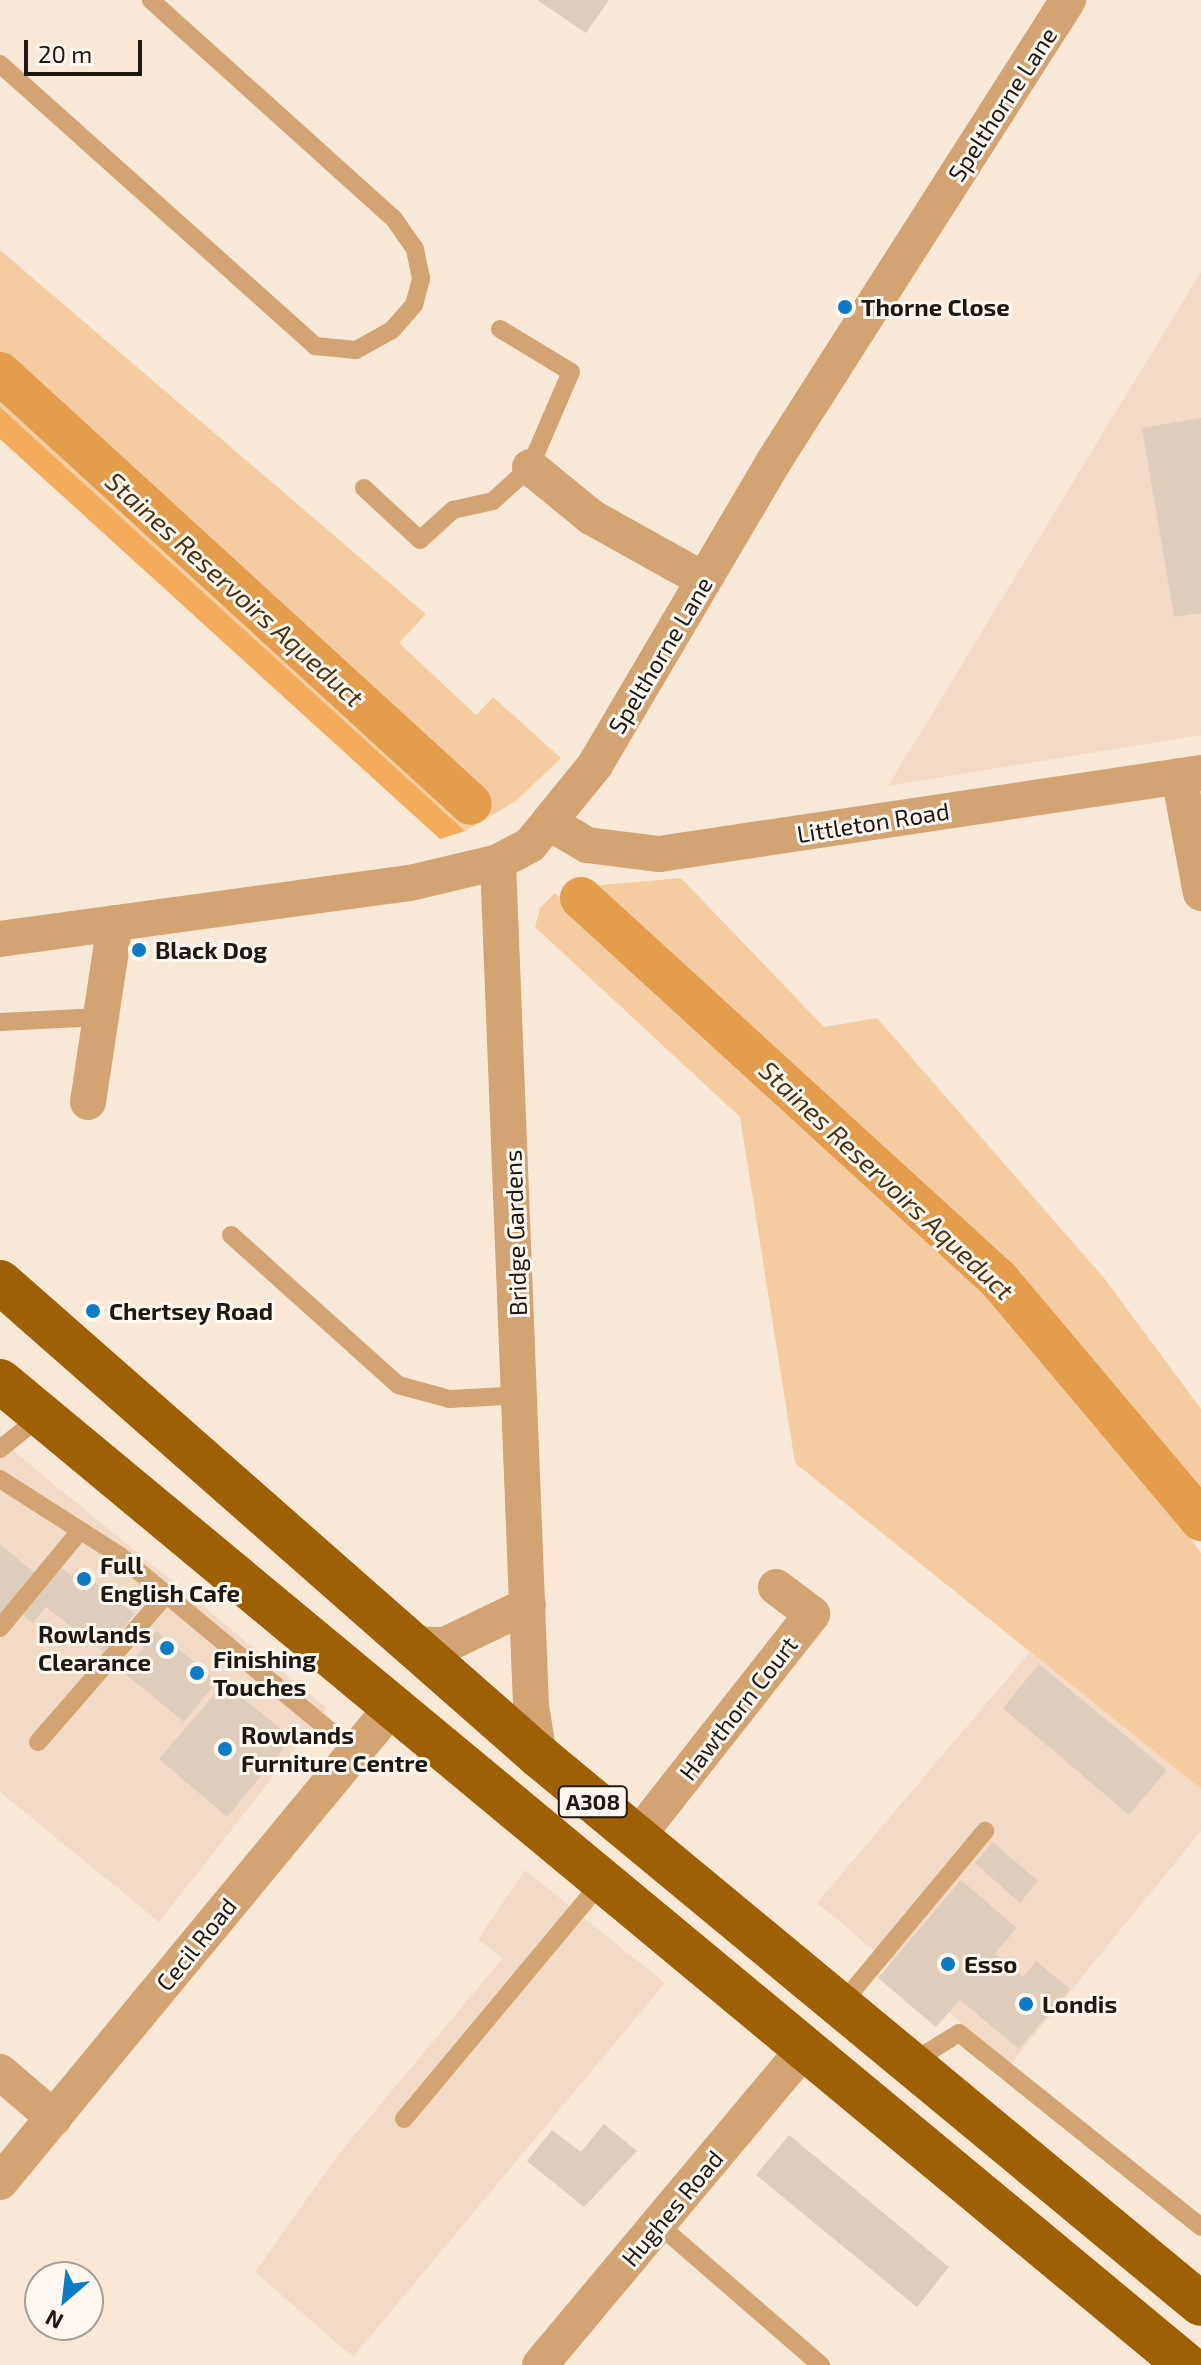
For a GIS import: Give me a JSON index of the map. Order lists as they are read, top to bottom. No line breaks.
{"streets":{"highway":["A308"],"street":["Spelthorne Lane","Littleton Road","Bridge Gardens","Hawthorn Court","Cecil Road","Hughes Road"]},"crossings":[["Spelthorne Lane","Littleton Road"],["Spelthorne Lane","Bridge Gardens"],["Bridge Gardens","A308"],["Hawthorn Court","A308"],["A308","Cecil Road"],["A308","Hughes Road"]],"water":["Staines Reservoirs Aqueduct"],"places":["Thorne Close","Black Dog","Chertsey Road","Full English Cafe","Rowlands Clearance","Finishing Touches","Rowlands Furniture Centre","Esso","Londis"],"scale_bar":"20 m","north":"bottom left"}
